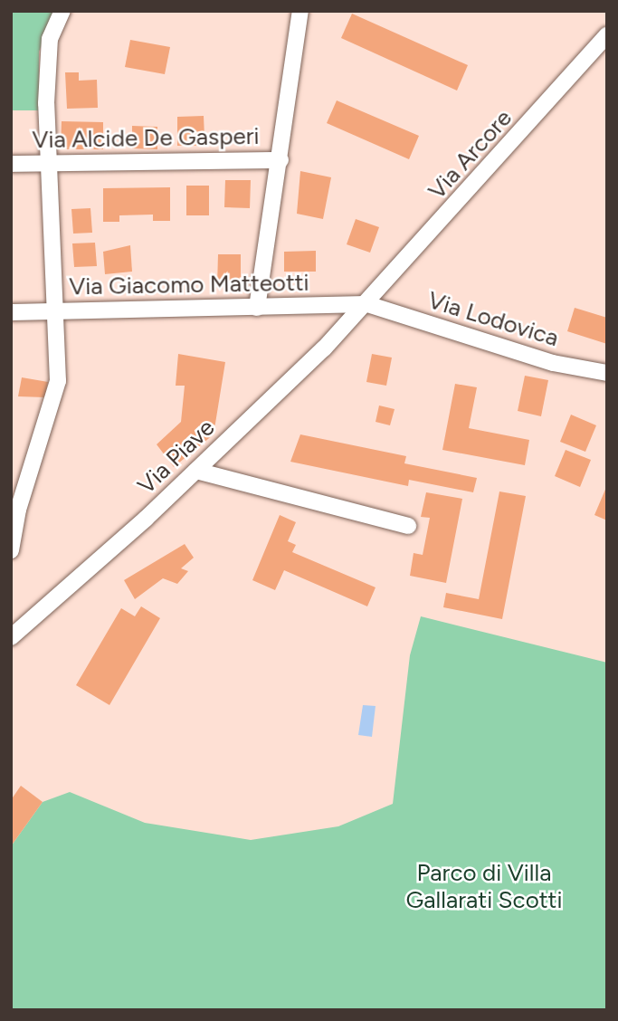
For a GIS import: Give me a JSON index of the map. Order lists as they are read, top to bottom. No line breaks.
{"streets":{"street":["Via Alcide De Gasperi","Via Arcore","Via Giacomo Matteotti","Via Lodovica","Via Piave"]},"crossings":[["Via Arcore","Via Giacomo Matteotti"],["Via Arcore","Via Lodovica"],["Via Arcore","Via Piave"],["Via Giacomo Matteotti","Via Lodovica"],["Via Giacomo Matteotti","Via Piave"],["Via Lodovica","Via Piave"]],"parks":["Parco di Villa Gallarati Scotti"]}
